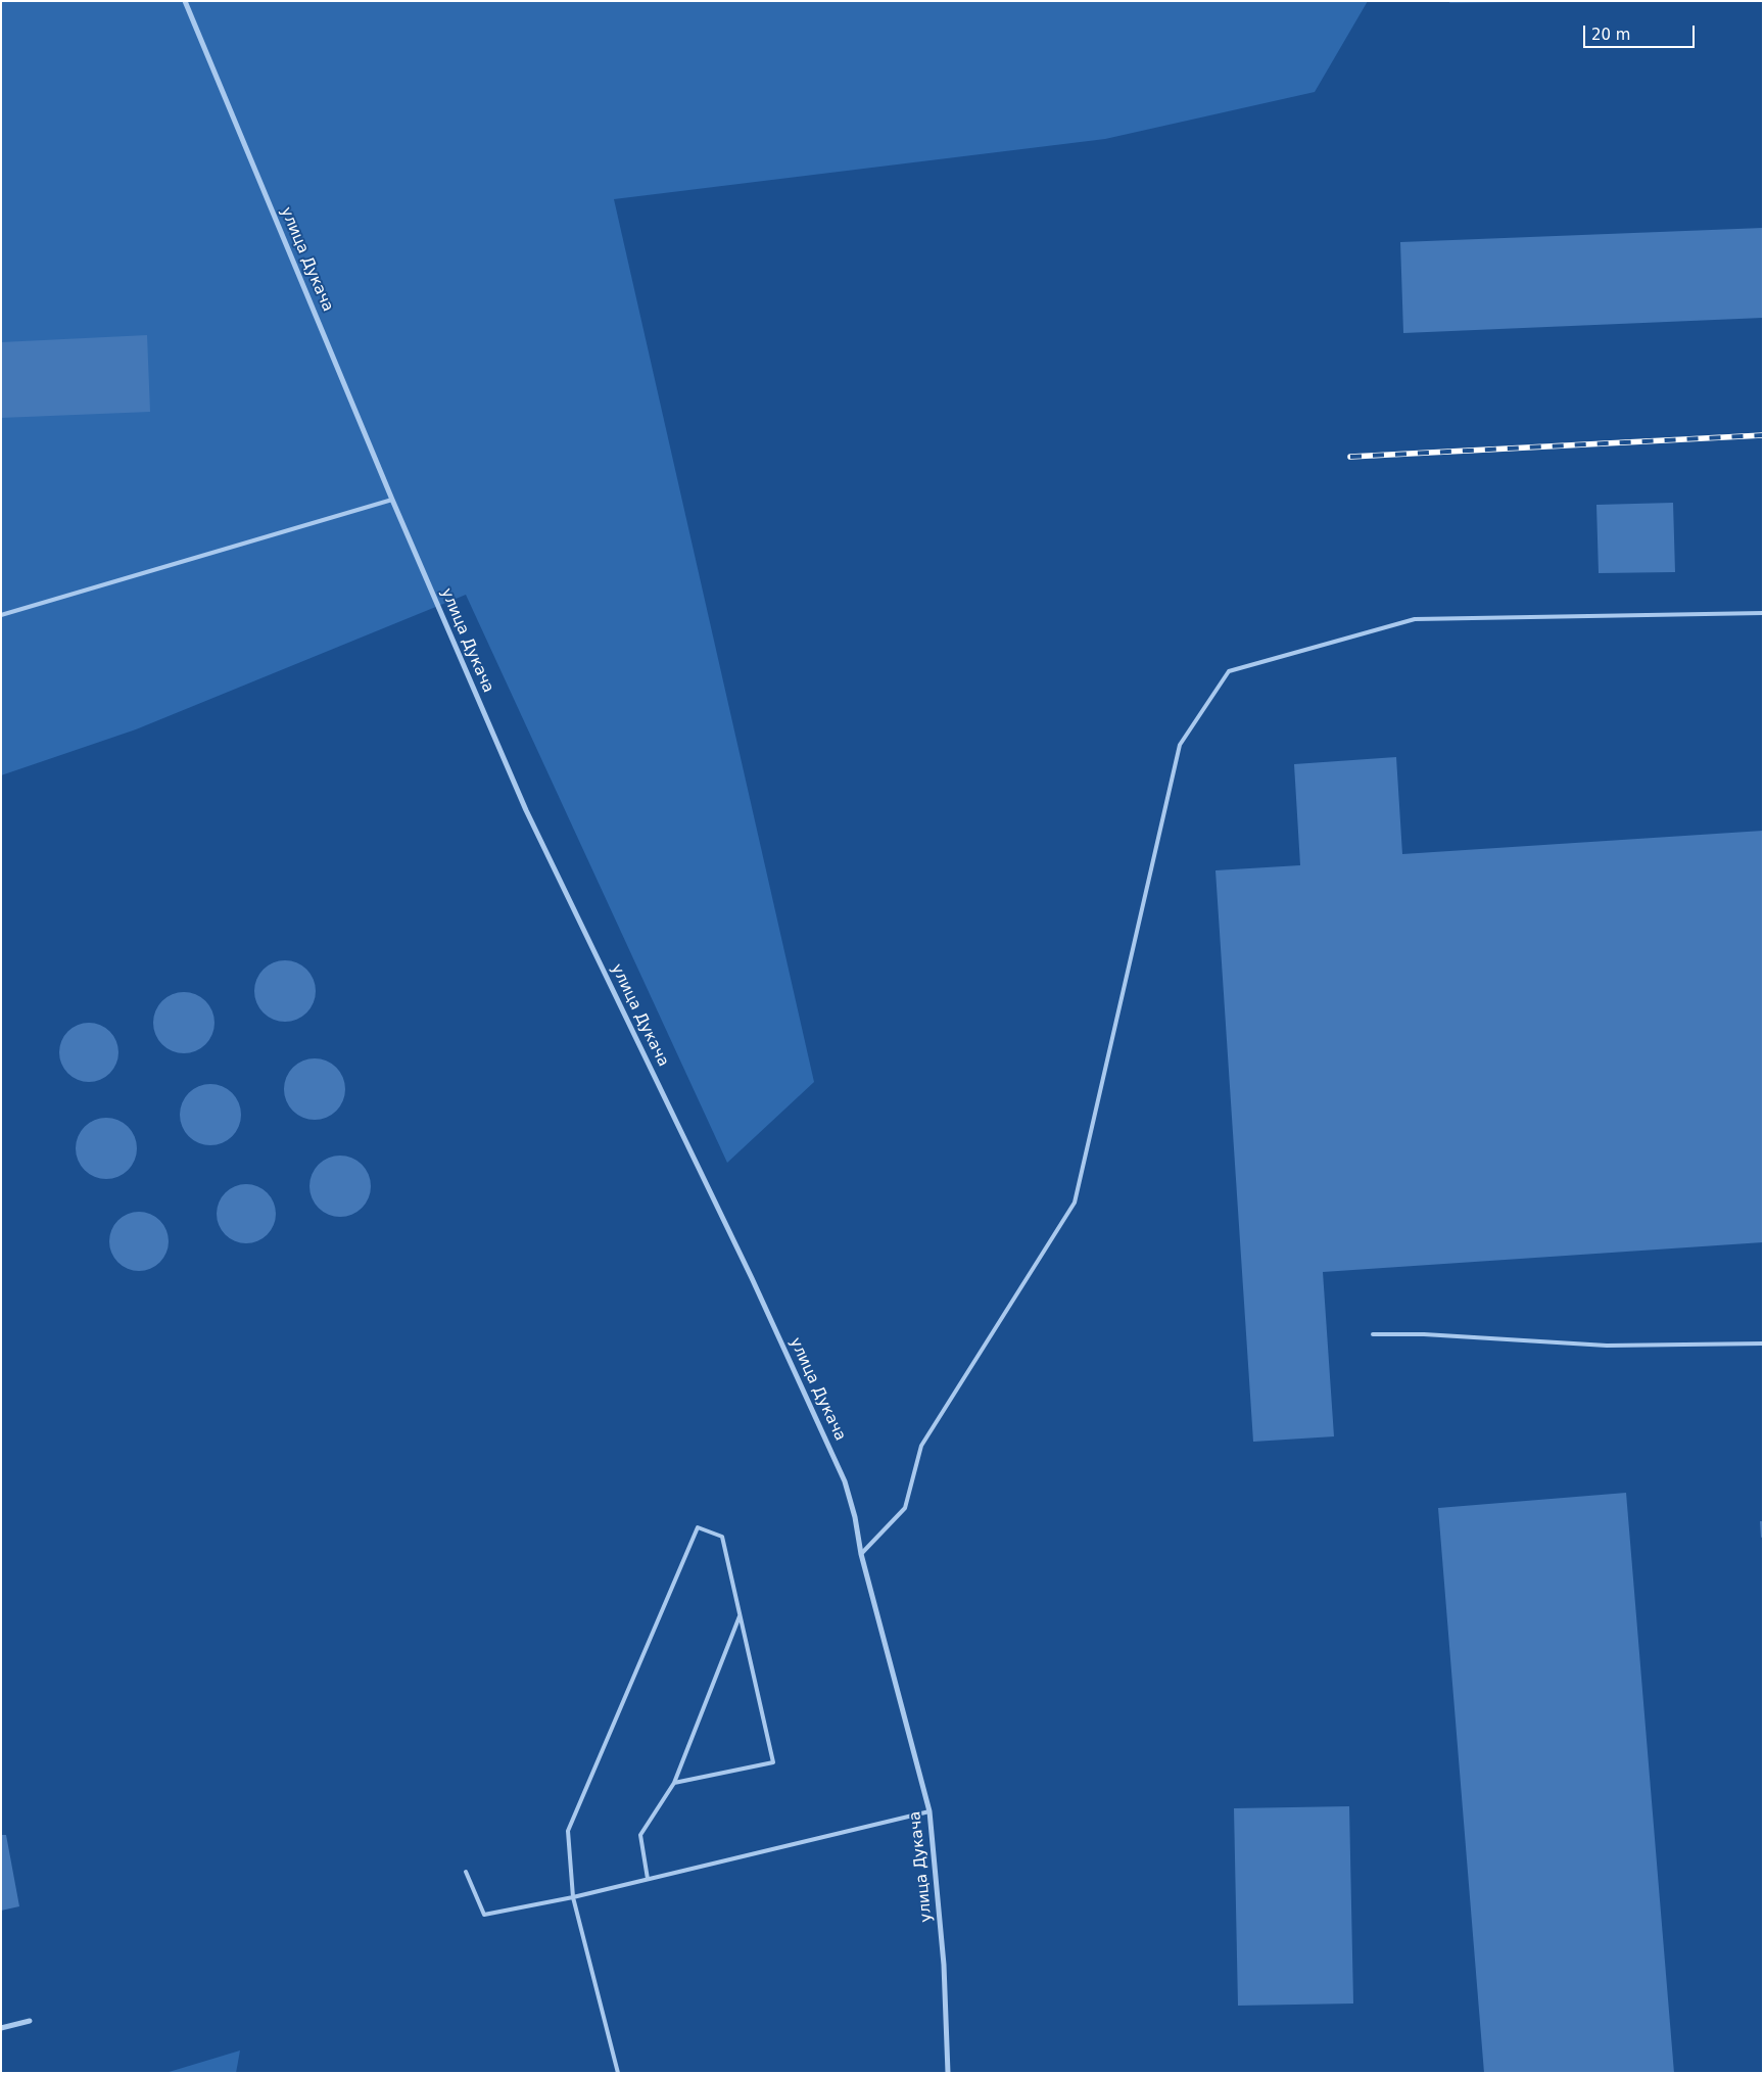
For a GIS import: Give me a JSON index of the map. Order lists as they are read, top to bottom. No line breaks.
{"streets":{"street":["улица Дукача"]},"scale_bar":"20 m"}
